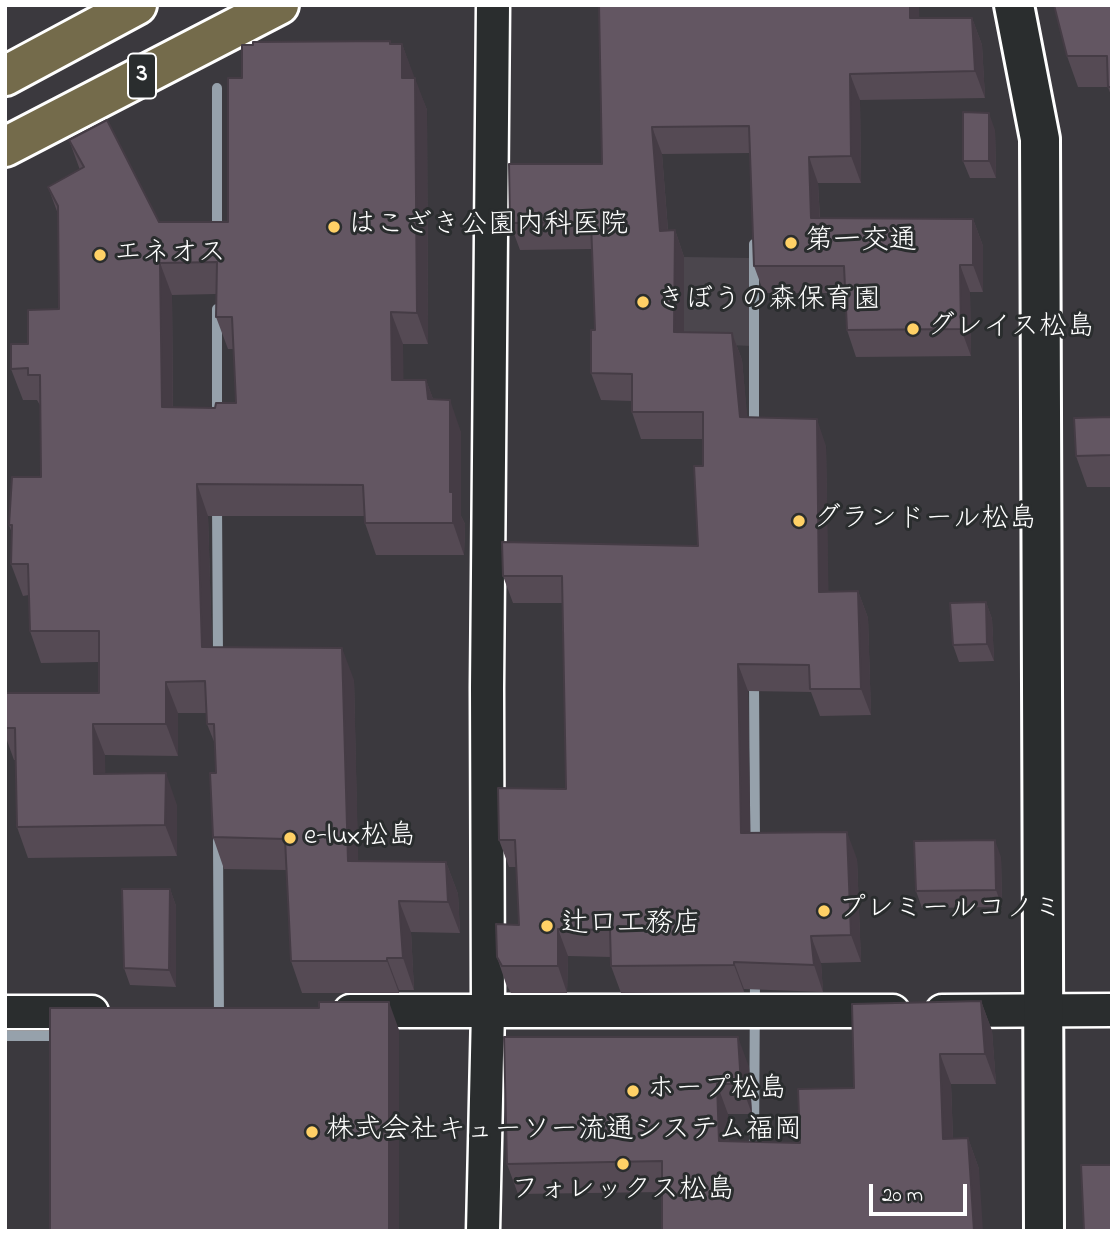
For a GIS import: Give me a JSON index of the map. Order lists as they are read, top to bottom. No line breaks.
{"streets":{"highway":["3"]},"places":["はこざき公園内科医院","第一交通","エネオス","きぼうの森保育園","グレイス松島","グランドール松島","e-lux松島","プレミールコノミ","辻口工務店","ホープ松島","株式会社キューソー流通システム福岡","フォレックス松島"],"scale_bar":"20 m"}
